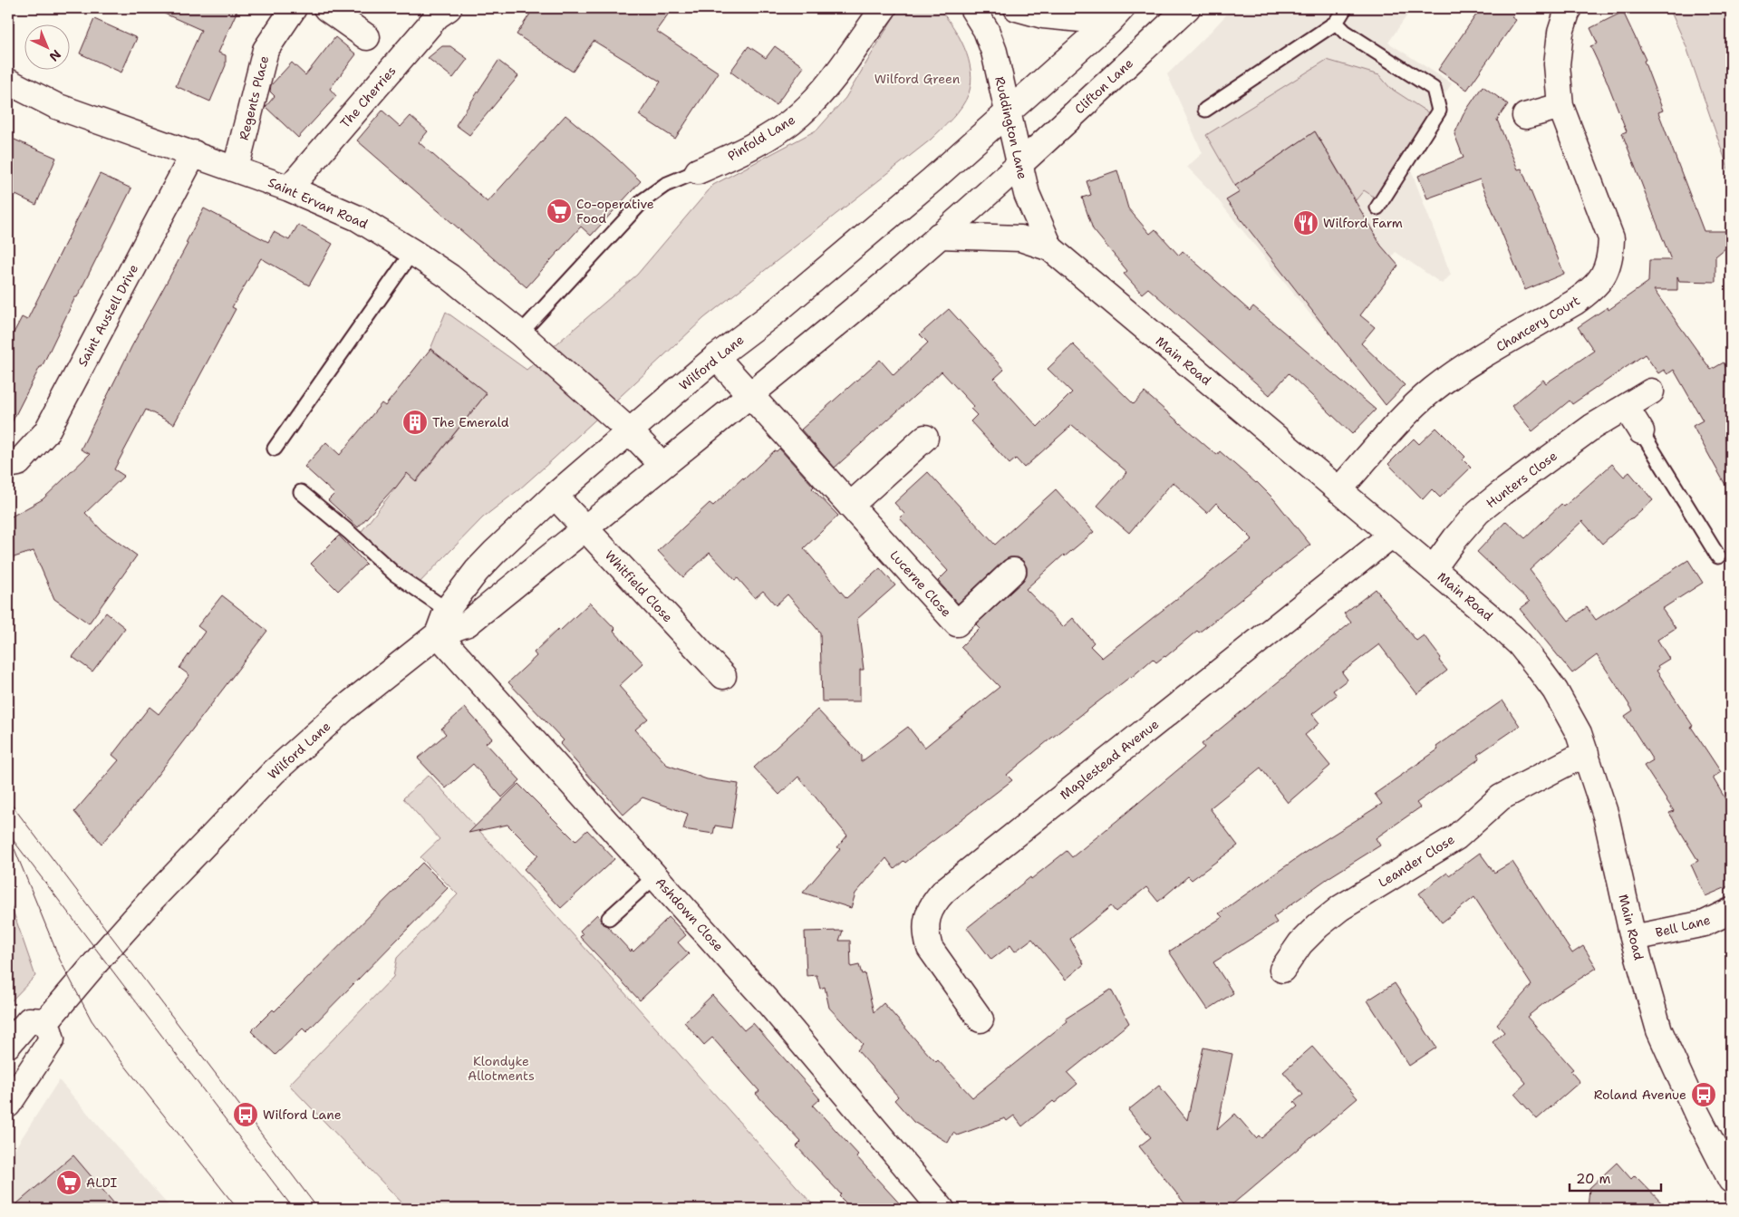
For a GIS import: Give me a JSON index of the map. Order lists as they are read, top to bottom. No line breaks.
{"streets":{"street":["Clifton Lane","The Cherries","Regents Place","Ruddington Lane","Pinfold Lane","Saint Ervan Road","Saint Austell Drive","Chancery Court","Main Road","Wilford Lane","Hunters Close","Lucerne Close","Whitfield Close","Maplestead Avenue","Leander Close","Ashdown Close","Bell Lane"]},"crossings":[["Clifton Lane","Ruddington Lane"],["Clifton Lane","Wilford Lane"],["The Cherries","Saint Ervan Road"],["Regents Place","Saint Ervan Road"],["Ruddington Lane","Main Road"],["Ruddington Lane","Wilford Lane"],["Saint Ervan Road","Saint Austell Drive"],["Saint Ervan Road","Wilford Lane"],["Chancery Court","Main Road"],["Main Road","Wilford Lane"],["Main Road","Hunters Close"],["Main Road","Maplestead Avenue"],["Main Road","Leander Close"],["Main Road","Bell Lane"],["Wilford Lane","Lucerne Close"],["Wilford Lane","Whitfield Close"],["Wilford Lane","Ashdown Close"]],"parks":["Wilford Green","Klondyke Allotments"],"places":{"supermarket":["Co-operative Food","ALDI"],"restaurant":["Wilford Farm"],"building":["The Emerald"],"bus stop":["Roland Avenue","Wilford Lane"]},"scale_bar":"20 m","north":"bottom right"}
